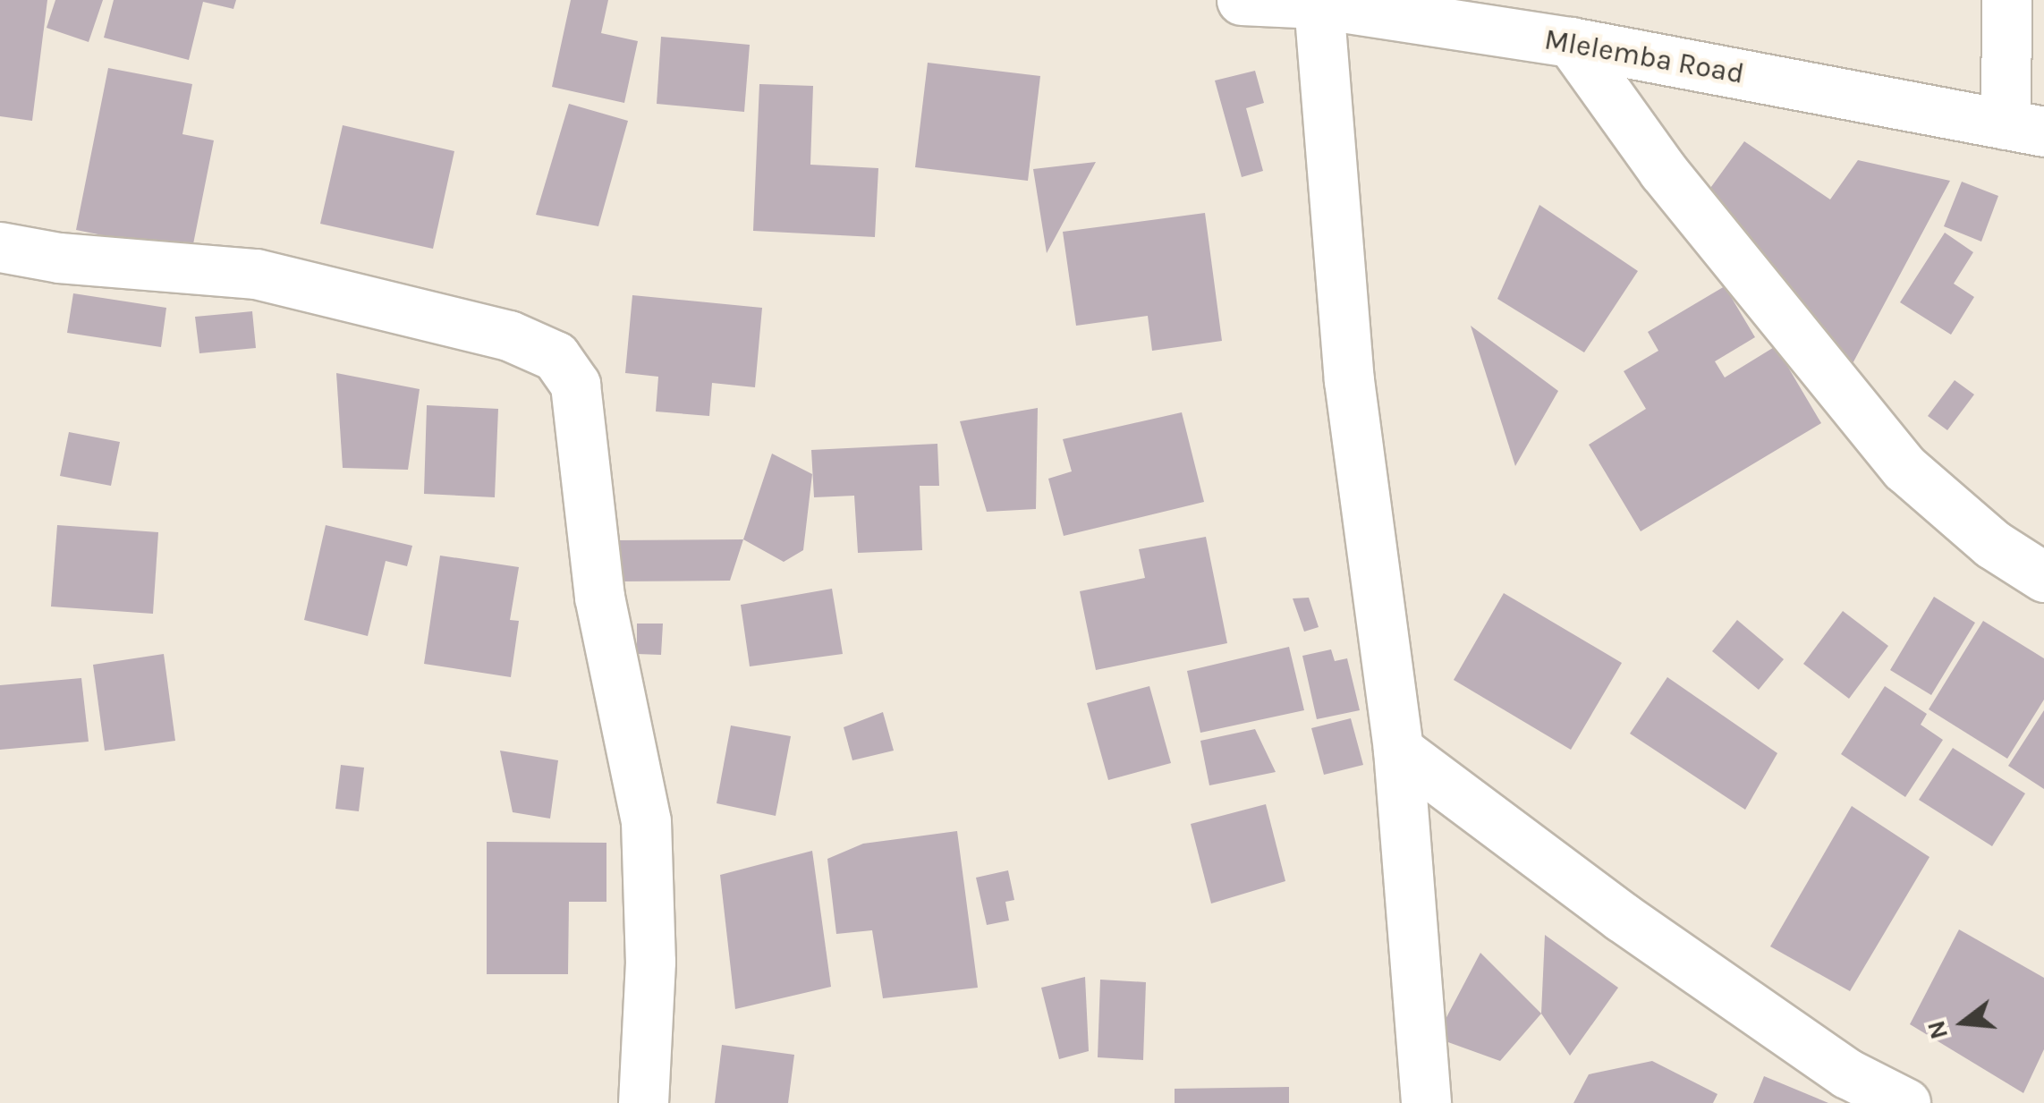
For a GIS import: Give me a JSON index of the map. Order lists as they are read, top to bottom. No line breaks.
{"streets":{"street":["Mlelemba Road"]},"north":"left"}
